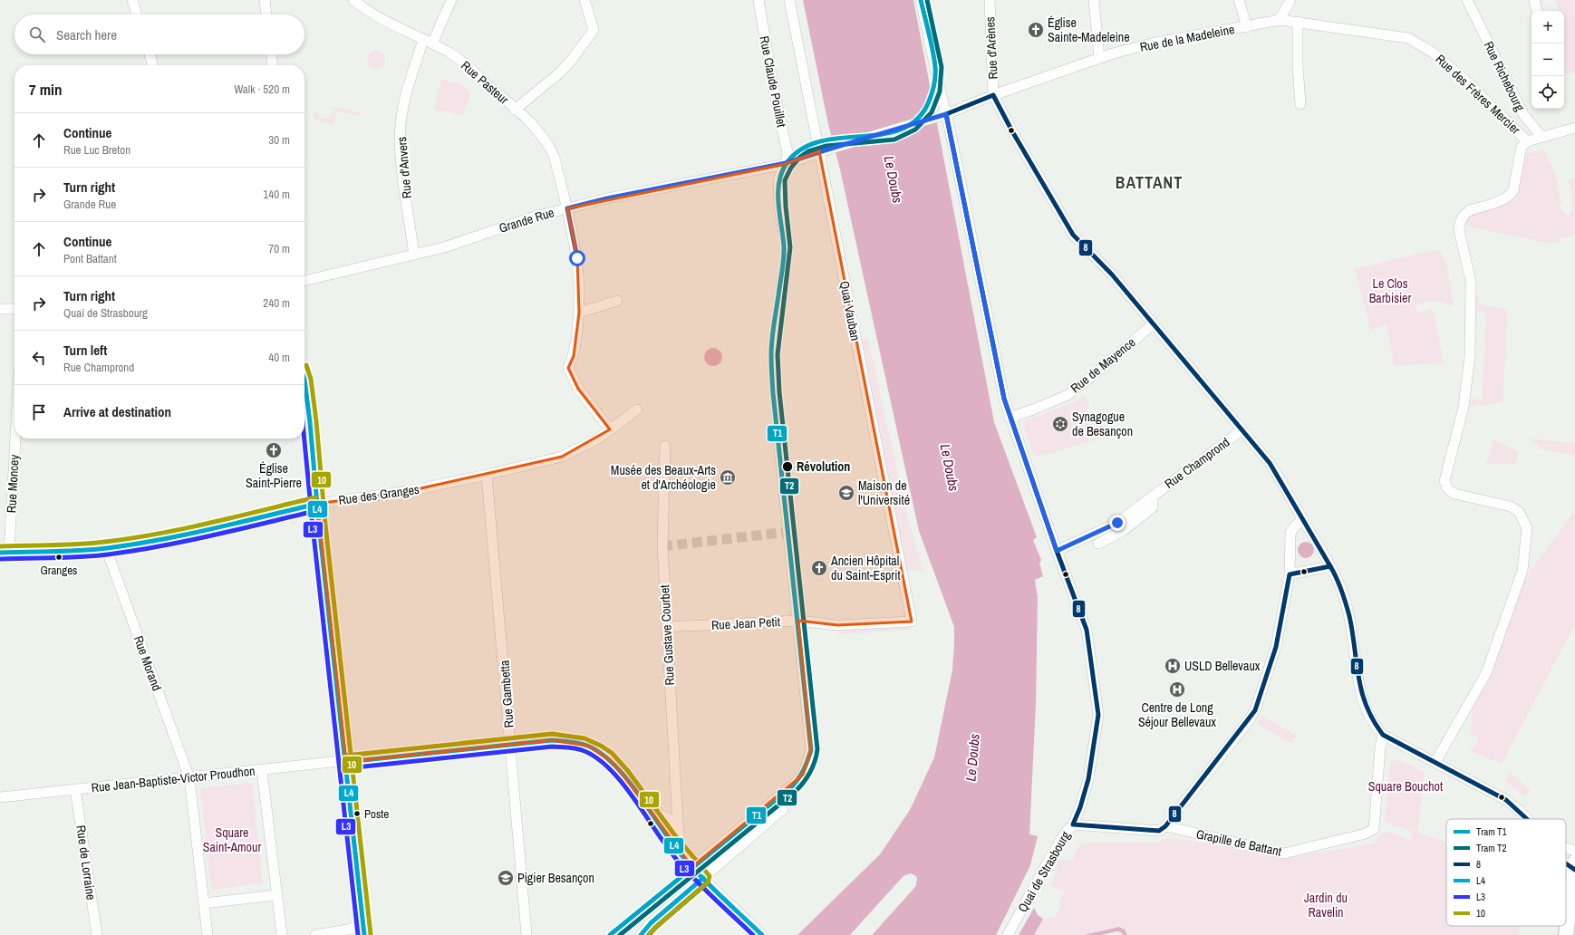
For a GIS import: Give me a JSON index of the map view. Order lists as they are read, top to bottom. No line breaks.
{"streets":{"street":["Rue de la Madeleine","Rue d'Arènes","Rue Richebourg","Rue Claude Pouillet","Rue Pasteur","Rue des Frères Mercier","Rue d'Anvers","Grande Rue","Quai Vauban","Rue de Mayence","Rue Champrond","Rue Moncey","Rue des Granges","Rue Jean Petit","Rue Gustave Courbet","Rue Morand","Rue Gambetta","Rue Jean-Baptiste-Victor Proudhon","Grapille de Battant","Rue de Lorraine","Quai de Strasbourg"]},"crossings":[["Rue de la Madeleine","Rue d'Arènes"],["Rue de la Madeleine","Rue des Frères Mercier"],["Rue de la Madeleine","Grande Rue"],["Rue de la Madeleine","Quai de Strasbourg"],["Rue Claude Pouillet","Grande Rue"],["Rue Pasteur","Rue d'Anvers"],["Rue Pasteur","Grande Rue"],["Rue Pasteur","Rue des Granges"],["Rue d'Anvers","Grande Rue"],["Grande Rue","Quai Vauban"],["Quai Vauban","Rue Jean Petit"],["Rue de Mayence","Quai de Strasbourg"],["Rue Champrond","Quai de Strasbourg"],["Rue Moncey","Rue des Granges"],["Rue des Granges","Rue Morand"],["Rue des Granges","Rue Gambetta"],["Rue Jean Petit","Rue Gustave Courbet"],["Rue Gustave Courbet","Rue Jean-Baptiste-Victor Proudhon"],["Rue Morand","Rue Jean-Baptiste-Victor Proudhon"],["Rue Gambetta","Rue Jean-Baptiste-Victor Proudhon"],["Rue Jean-Baptiste-Victor Proudhon","Rue de Lorraine"]],"districts":["BATTANT"],"water":["Le Doubs"],"parks":["Le Clos Barbisier","Square Bouchot","Square Saint-Amour","Jardin du Ravelin"],"places":{"church":["Église Sainte-Madeleine","Église Saint-Pierre","Ancien Hôpital du Saint-Esprit"],"synagogue":["Synagogue de Besançon"],"other":["Révolution","Granges","Poste"],"museum":["Musée des Beaux-Arts et d'Archéologie"],"school or university":["Maison de l'Université","Pigier Besançon"],"hospital":["USLD Bellevaux","Centre de Long Séjour Bellevaux"]},"lines":["tram line T1","tram line T2","transit line 8","transit line 10","transit line L4","transit line L3"],"legend":["Tram T1","Tram T2","8","L4","L3","10"],"page":{"map_buttons":["+","−"],"search":"Search here","heading":["7 min","Walk · 520 m"],"list":[["Continue","Rue Luc Breton","30 m"],["Turn right","Grande Rue","140 m"],["Continue","Pont Battant","70 m"],["Turn right","Quai de Strasbourg","240 m"],["Turn left","Rue Champrond","40 m"],"Arrive at destination"]}}
